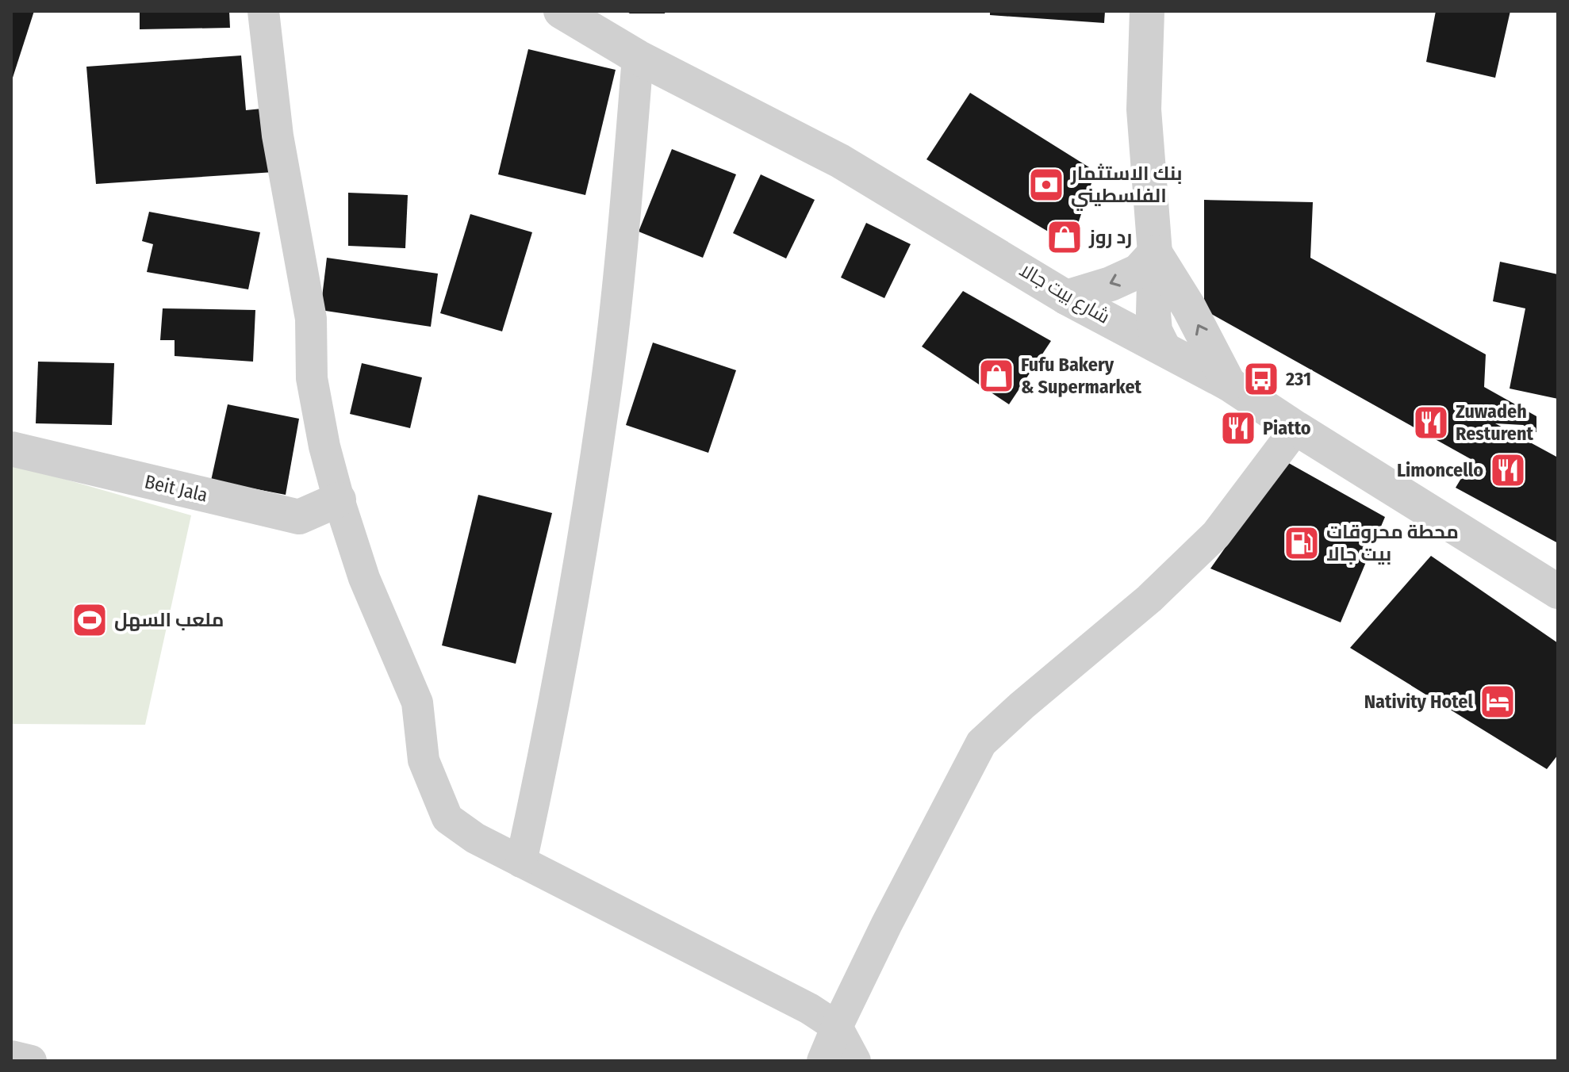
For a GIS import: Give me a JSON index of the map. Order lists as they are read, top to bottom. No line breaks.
{"streets":{"street":["شارع بيت جالا","Beit Jala"]},"places":{"bank":["بنك الاستثمار الفلسطيني"],"shop":["رد روز","Fufu Bakery & Supermarket"],"bus stop":["231"],"restaurant":["Zuwadeh Resturent","Piatto","Limoncello"],"fuel station":["محطة محروقات بيت جالا"],"sports":["ملعب السهل"],"hotel":["Nativity Hotel"]}}
